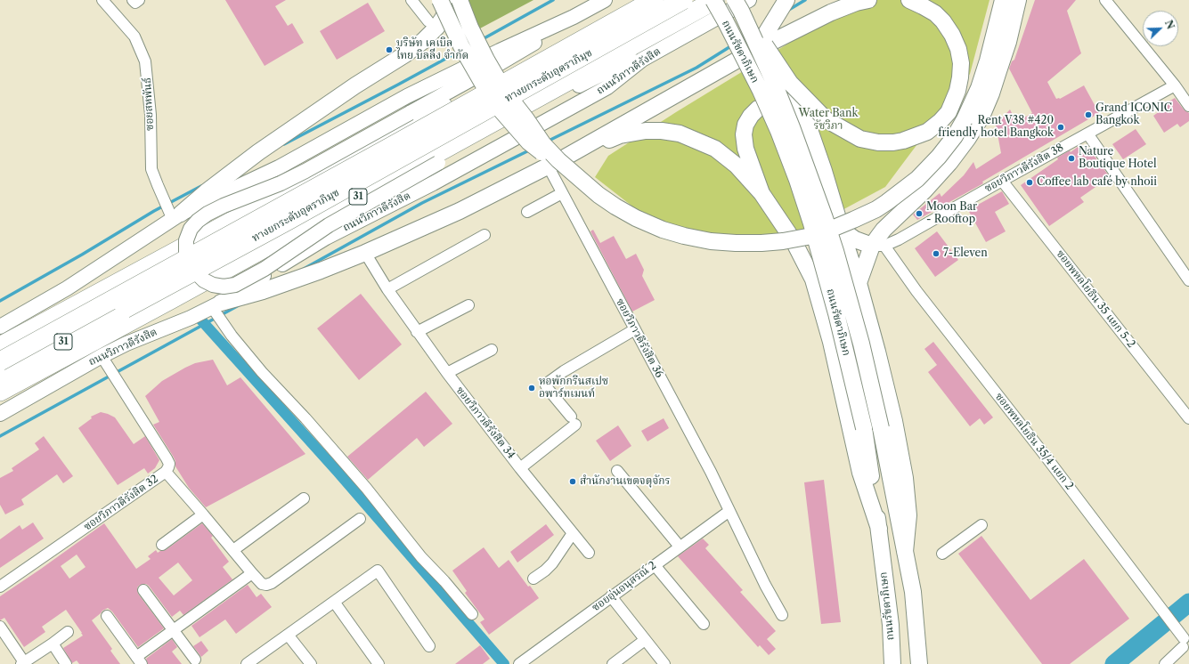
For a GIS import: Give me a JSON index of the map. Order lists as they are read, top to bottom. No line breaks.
{"streets":{"highway":["ถนนวิภาวดีรังสิต","ทางยกระดับอุตราภิมุข","31"],"main road":["ถนนรัชดาภิเษก"],"street":["ซอยสหพันธ์","ซอยวิภาวดีรังสิต 38","ซอยพหลโยธิน 35 แยก 5-2","ซอยวิภาวดีรังสิต 36","ซอยวิภาวดีรังสิต 34","ซอยพหลโยธิน 35/4 แยก 2","ซอยวิภาวดีรังสิต 32","ซอยอุ่นอนุสรณ์ 2"]},"crossings":[["ถนนรัชดาภิเษก","ถนนวิภาวดีรังสิต"],["ถนนวิภาวดีรังสิต","ทางยกระดับอุตราภิมุข"],["ถนนวิภาวดีรังสิต","ซอยวิภาวดีรังสิต 32"],["ซอยวิภาวดีรังสิต 38","ซอยพหลโยธิน 35 แยก 5-2"],["ซอยวิภาวดีรังสิต 38","ซอยพหลโยธิน 35/4 แยก 2"],["ซอยวิภาวดีรังสิต 36","ซอยอุ่นอนุสรณ์ 2"]],"parks":["Water Bank รัชวิภา"],"places":["บริษัท เคเบิล ไทย บิลลิ่ง จำกัด","Grand ICONIC Bangkok","Rent V38 #420 friendly hotel Bangkok","Nature Boutique Hotel","Coffee lab café by nhoii","Moon Bar - Rooftop","7-Eleven","หอพักกรีนสเปซ อพาร์ทเมนท์","สำนักงานเขตจตุจักร"],"north":"top right"}
